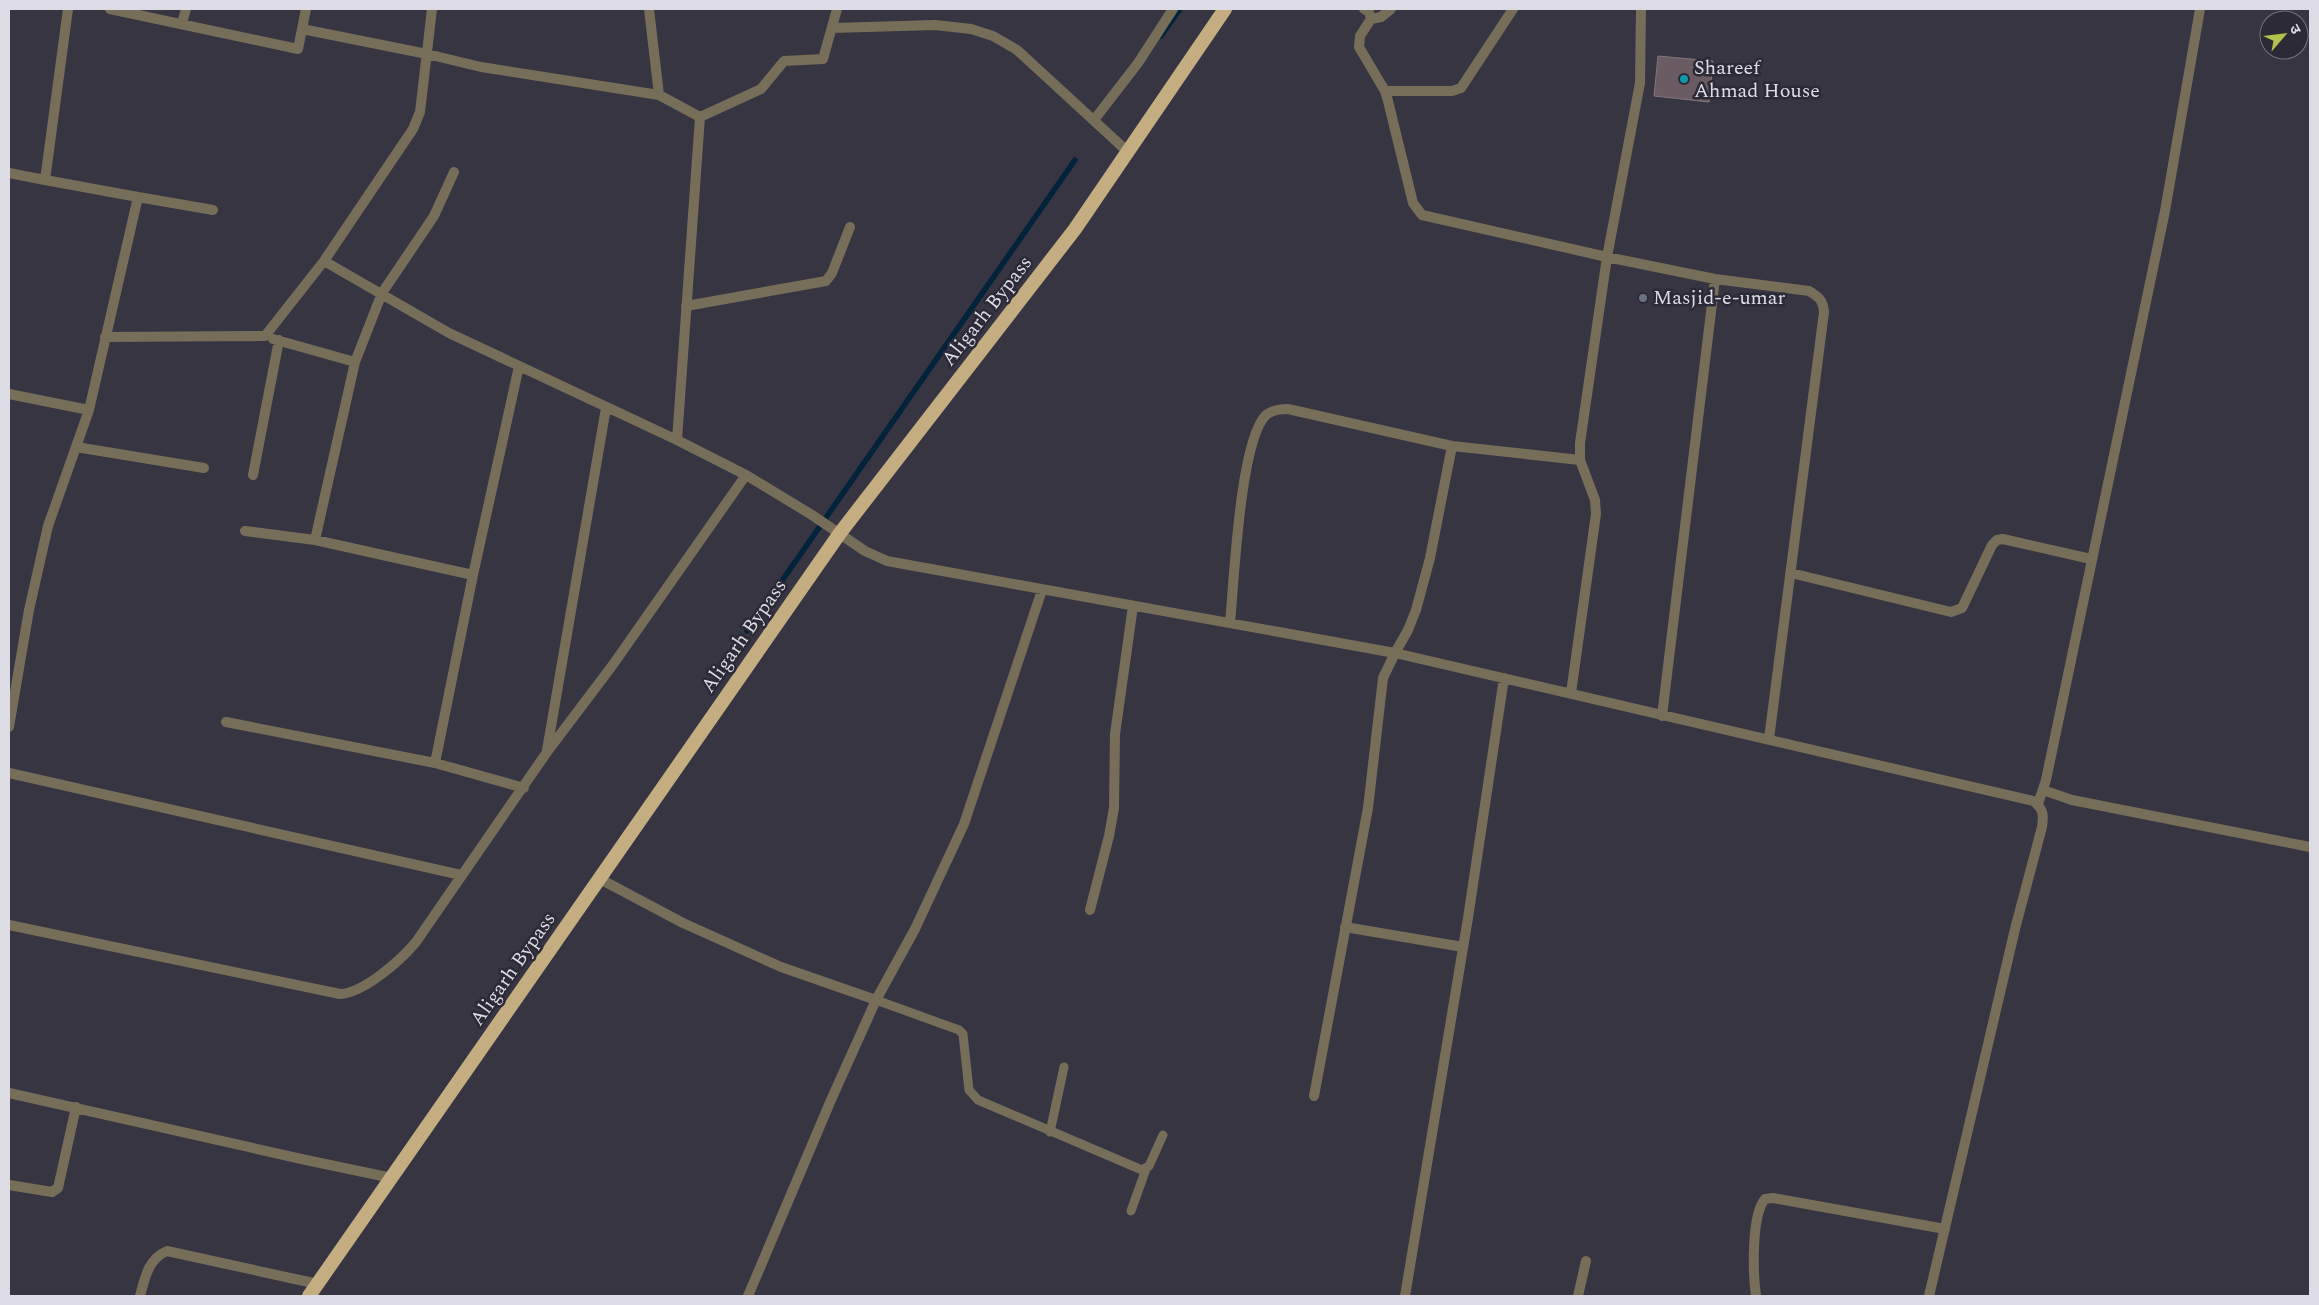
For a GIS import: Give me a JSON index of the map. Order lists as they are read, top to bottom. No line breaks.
{"streets":{"highway":["Aligarh Bypass"]},"places":["Shareef Ahmad House","Masjid-e-umar"],"north":"top right"}
